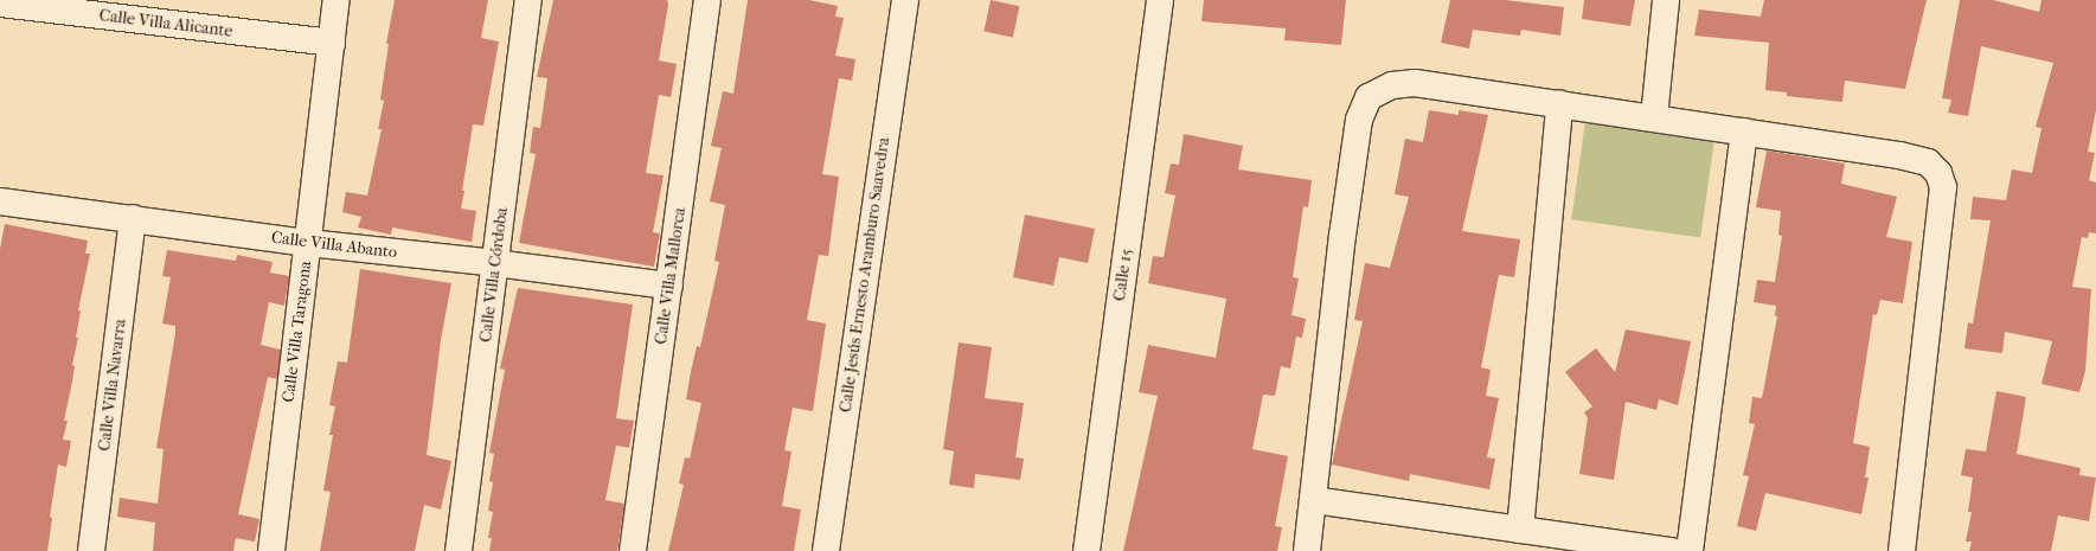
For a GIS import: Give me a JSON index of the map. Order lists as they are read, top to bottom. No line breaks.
{"streets":{"street":["Calle Villa Alicante","Calle Villa Abanto","Calle Villa Córdoba","Calle Jesús Ernesto Aramburo Saavedra","Calle 15","Calle Villa Mallorca","Calle Villa Taragona","Calle Villa Navarra"]},"crossings":[["Calle Villa Alicante","Calle Villa Taragona"],["Calle Villa Abanto","Calle Villa Córdoba"],["Calle Villa Abanto","Calle Villa Mallorca"],["Calle Villa Abanto","Calle Villa Taragona"],["Calle Villa Abanto","Calle Villa Navarra"]]}
